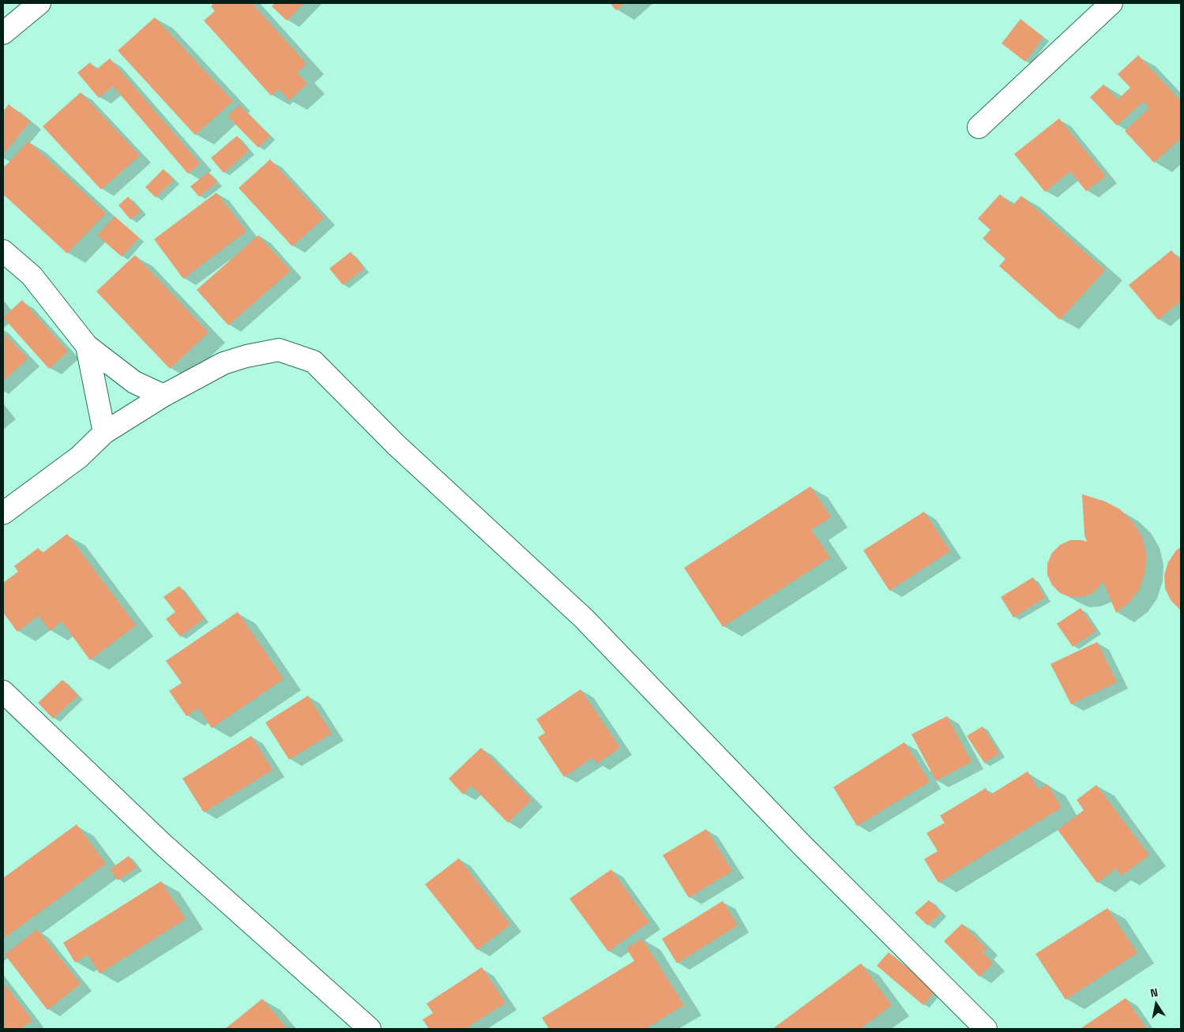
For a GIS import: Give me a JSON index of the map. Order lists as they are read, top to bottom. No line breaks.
{"north":"top"}
